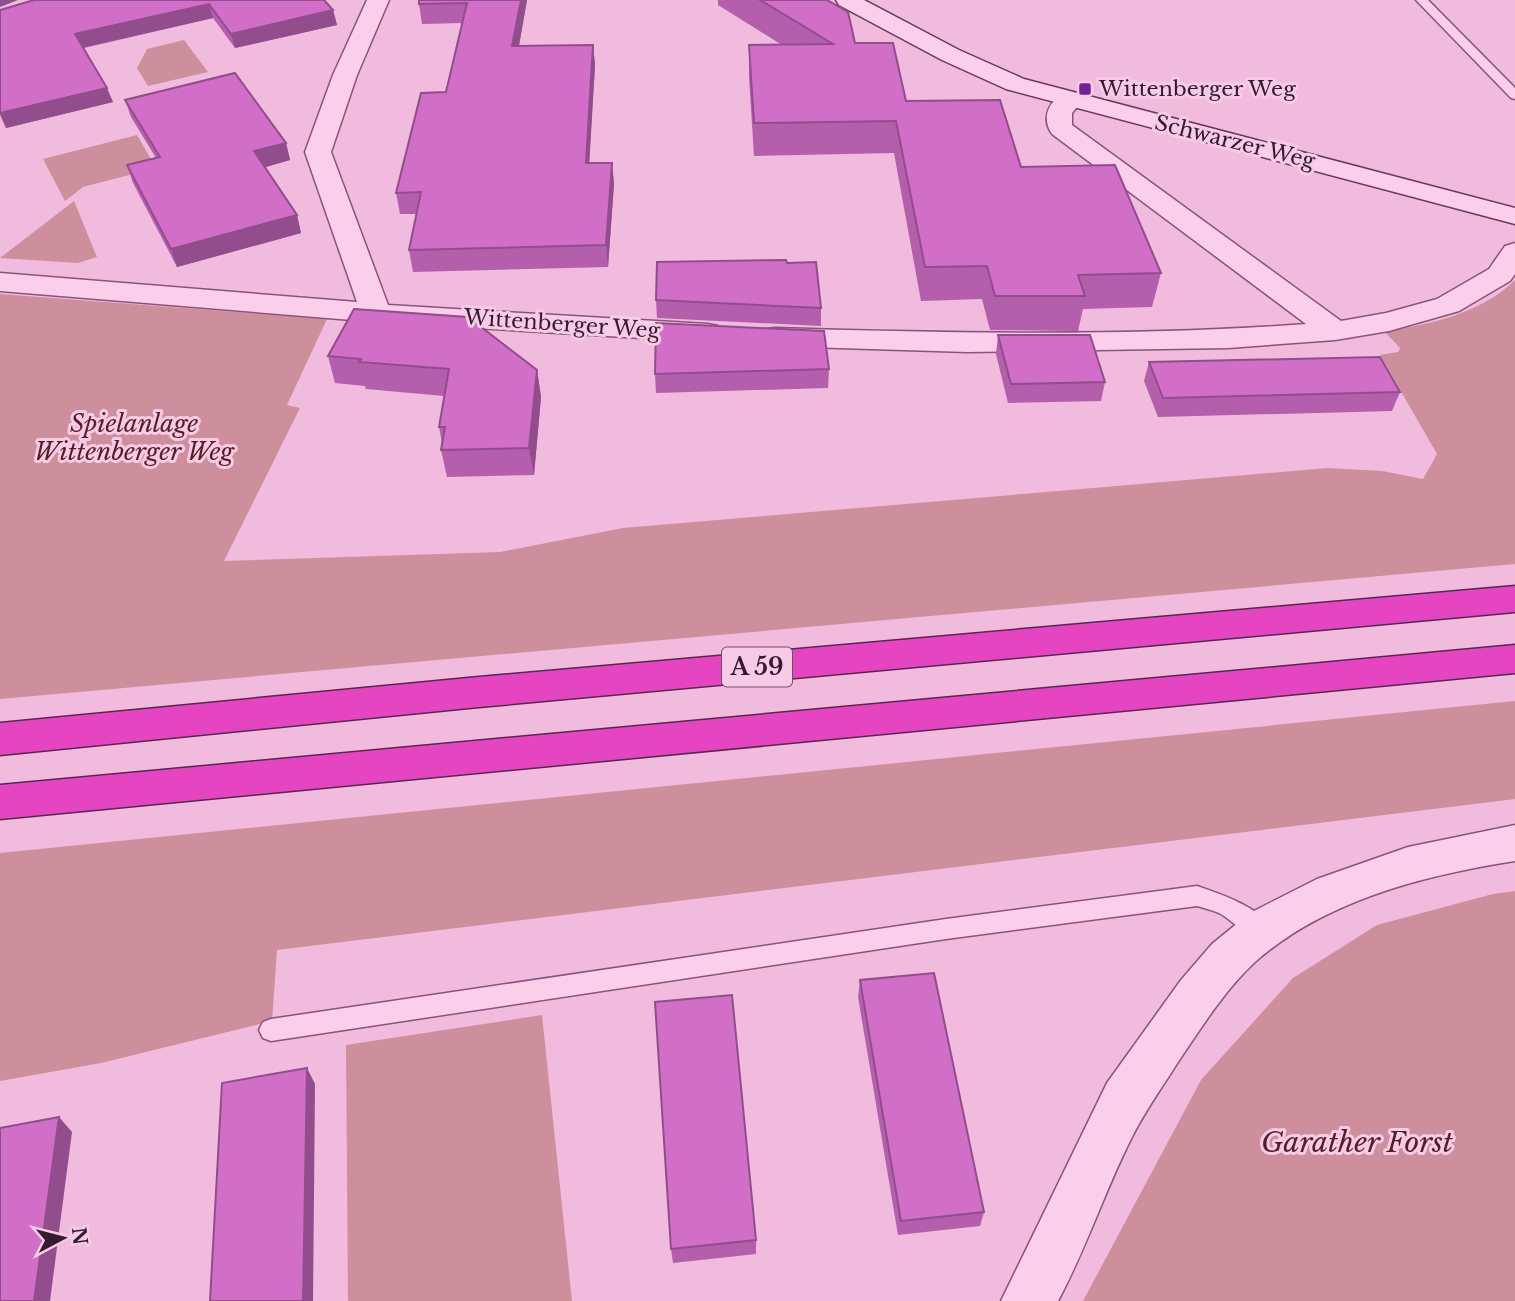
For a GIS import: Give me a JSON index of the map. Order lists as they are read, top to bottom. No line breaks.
{"streets":{"highway":["A 59"],"street":["Schwarzer Weg","Wittenberger Weg"]},"parks":["Spielanlage Wittenberger Weg","Garather Forst"],"places":{"transit":["Wittenberger Weg"]},"north":"right"}
